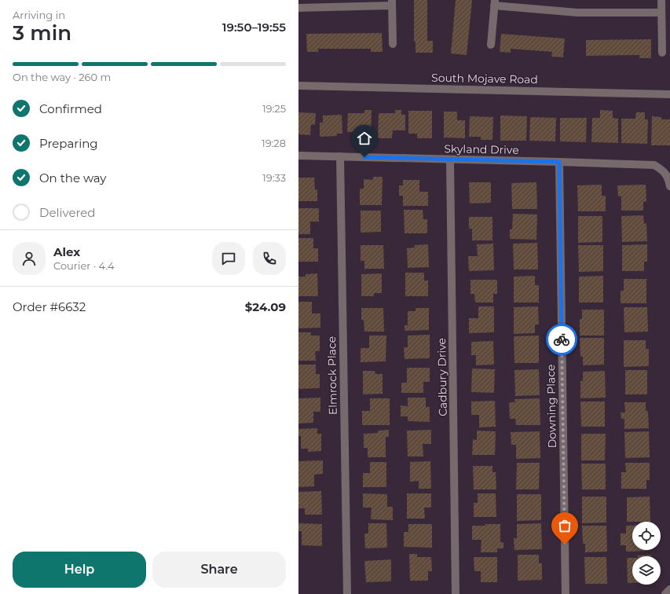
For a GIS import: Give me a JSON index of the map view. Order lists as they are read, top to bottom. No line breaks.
{"streets":{"street":["South Mojave Road","Skyland Drive","Elmrock Place","Cadbury Drive","Downing Place"]},"crossings":[["Skyland Drive","Elmrock Place"],["Skyland Drive","Cadbury Drive"],["Skyland Drive","Downing Place"]],"page":{"heading":["3 min","Arriving in","19:50–19:55"],"panel":["Alex","Courier · 4.4","Order #6632","$24.09"],"bar":"On the way · 260 m","list":[["Confirmed","19:25"],["Preparing","19:28"],["On the way","19:33"],"Delivered"],"buttons":["Help","Share"]}}
